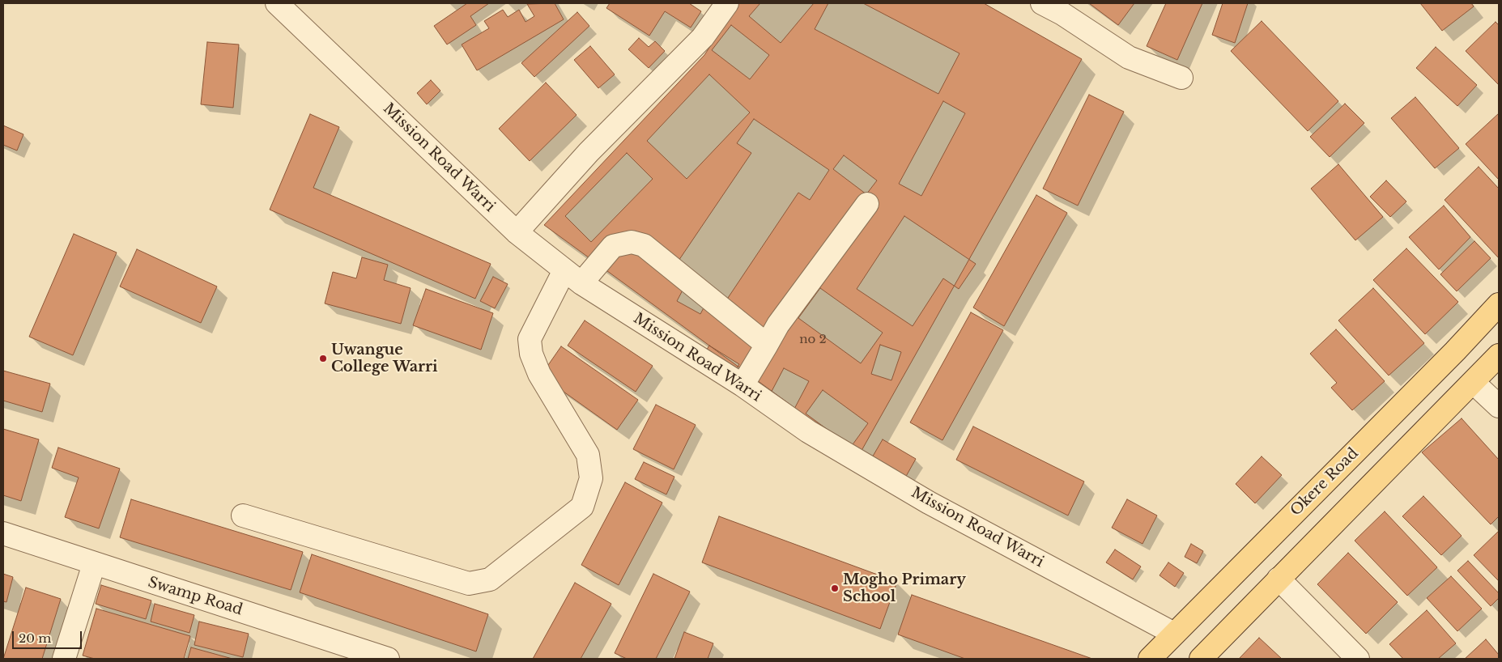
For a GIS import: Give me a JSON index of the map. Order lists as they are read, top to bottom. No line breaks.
{"streets":{"main road":["Okere Road"],"street":["Mission Road Warri","Swamp Road"]},"crossings":[["Mission Road Warri","Okere Road"]],"places":["Uwangue College Warri","Mogho Primary School"],"house_numbers":["no 2"],"scale_bar":"20 m"}
